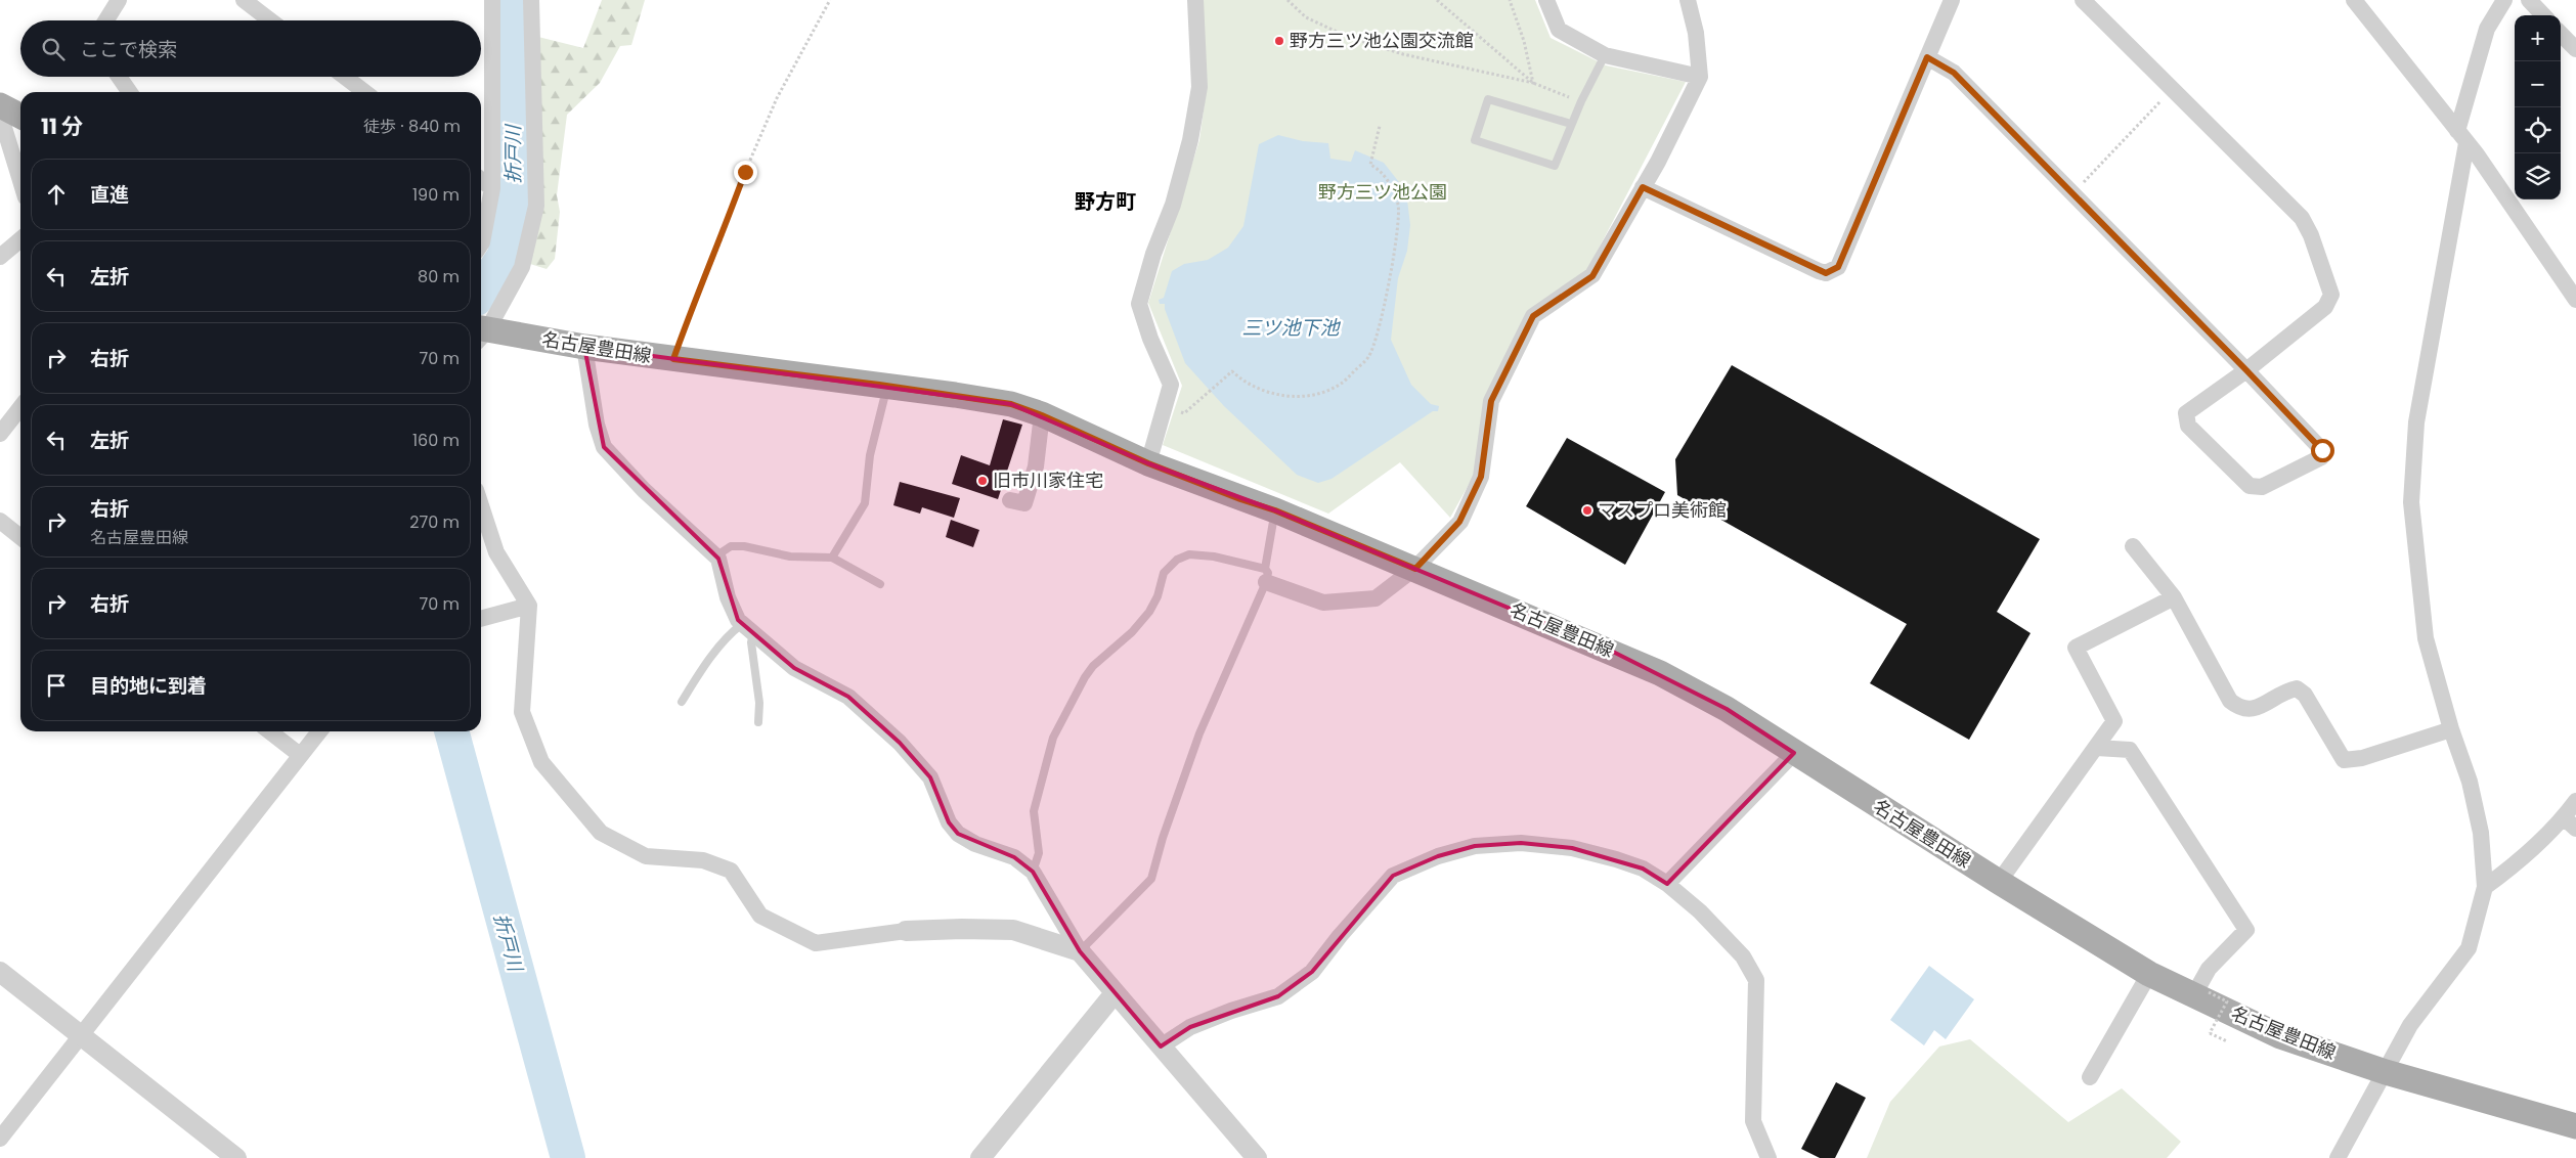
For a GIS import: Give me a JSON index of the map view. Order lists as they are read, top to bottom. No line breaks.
{"streets":{"main road":["名古屋豊田線"]},"districts":["野方町"],"water":["折戸川","三ツ池下池"],"parks":["野方三ツ池公園"],"places":["野方三ツ池公園交流館","旧市川家住宅","マスプロ美術館"],"page":{"map_buttons":["+","−"],"search":"ここで検索","heading":["11 分","徒歩 · 840 m"],"list":[["直進","190 m"],["左折","80 m"],["右折","70 m"],["左折","160 m"],["右折","名古屋豊田線","270 m"],["右折","70 m"],"目的地に到着"]}}
